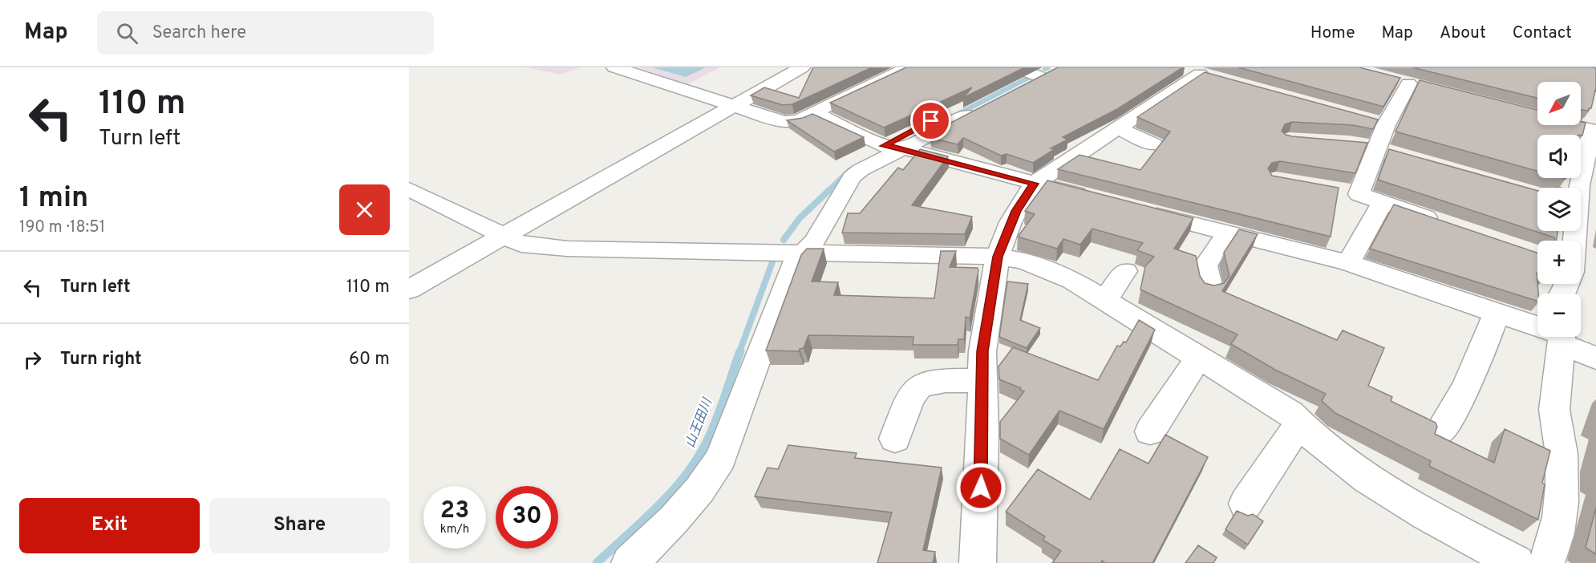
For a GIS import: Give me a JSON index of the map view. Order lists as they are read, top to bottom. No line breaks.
{"water":["山王田川"],"north":"bottom left","page":{"header":"Map","search":"Search here","nav":["Home","Map","About","Contact"],"turn":["110 m","Turn left"],"map_buttons":["+","−"],"heading":["1 min","190 m · 18:51"],"list":[{"name":"Turn left","value":"110 m"},{"name":"Turn right","value":"60 m"}],"speed":"23 km/h","limit":"30","buttons":["Exit","Share"]}}
